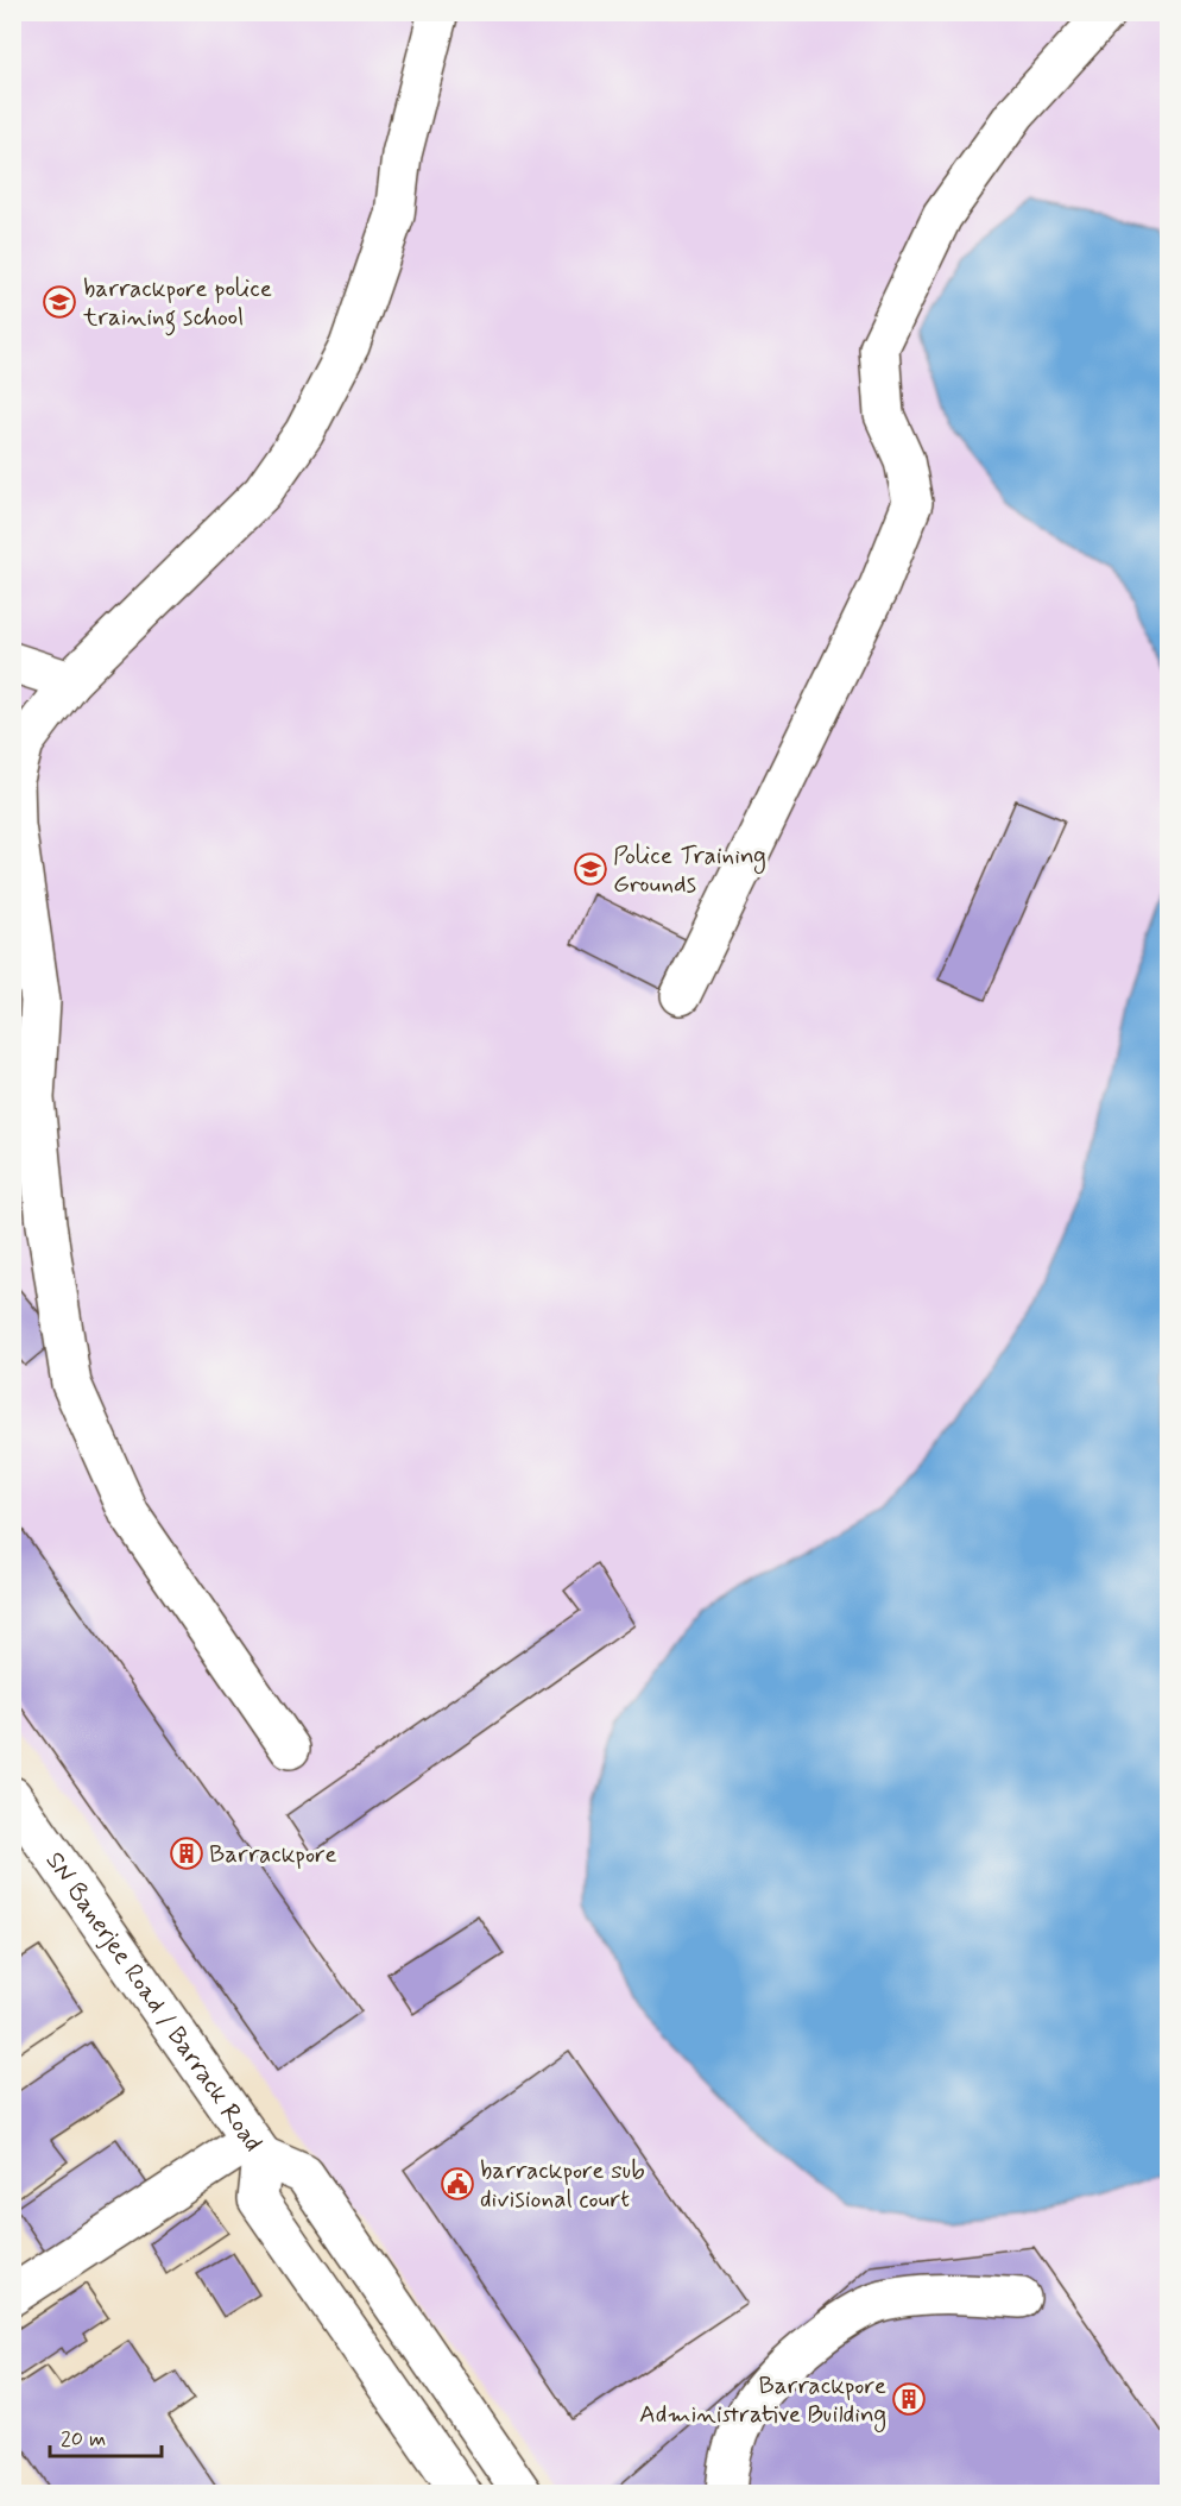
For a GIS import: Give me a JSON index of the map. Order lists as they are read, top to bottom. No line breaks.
{"streets":{"street":["SN Banerjee Road / Barrack Road"]},"places":{"school or university":["barrackpore police training school","Police Training Grounds"],"building":["Barrackpore","Barrackpore Administrative Building"],"public building":["barrackpore sub divisional court"]},"scale_bar":"20 m"}
